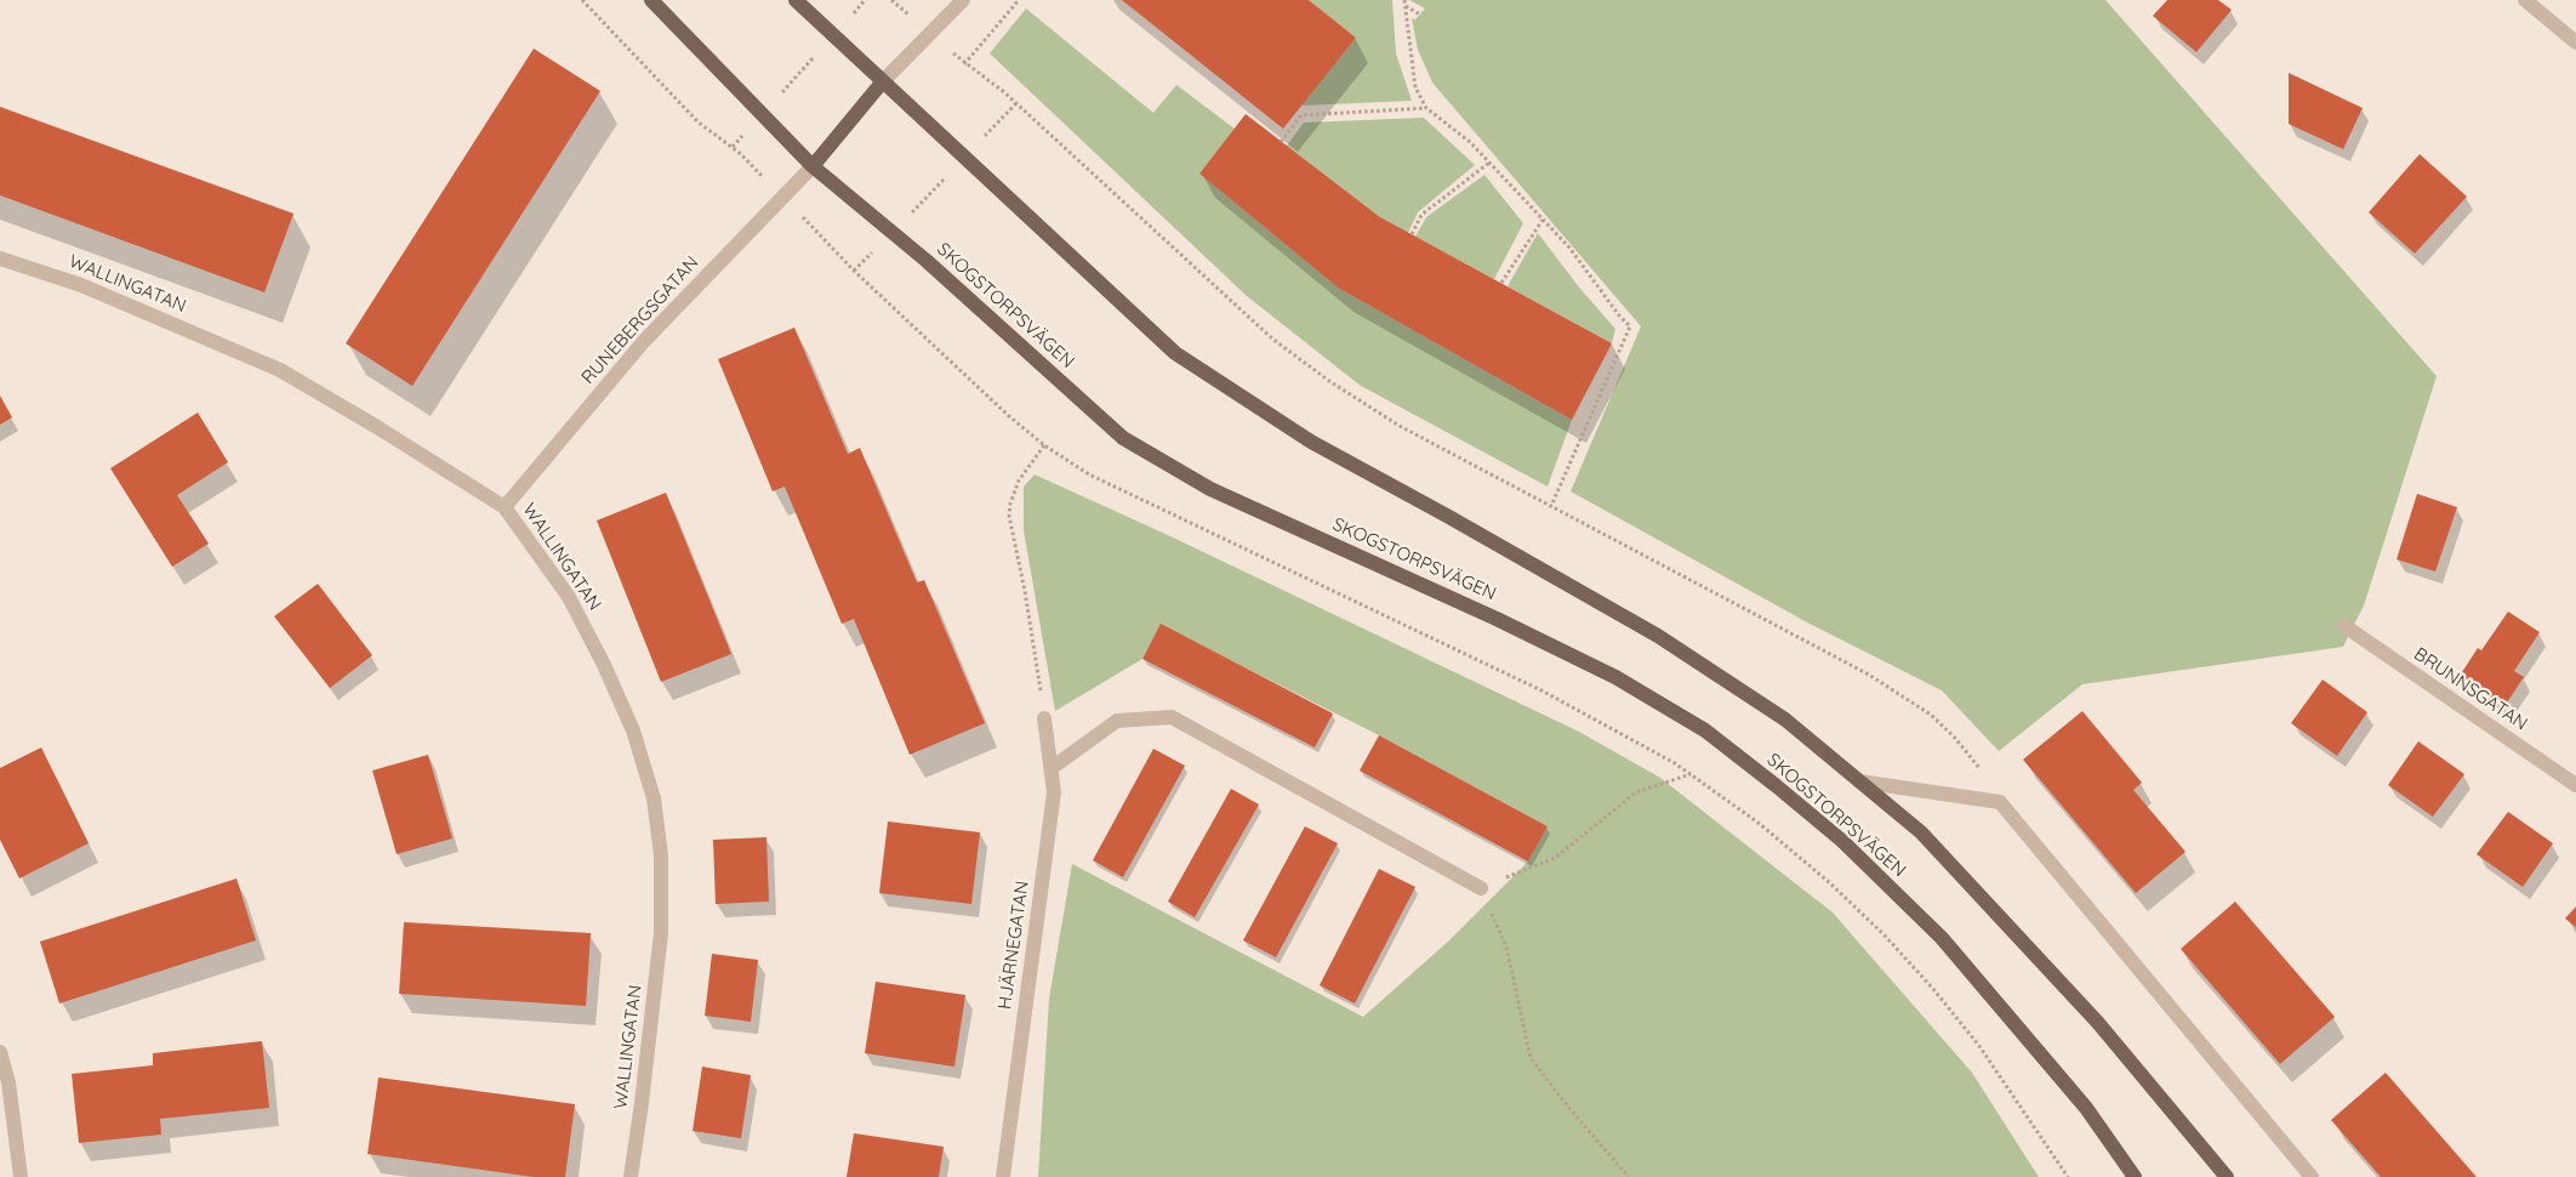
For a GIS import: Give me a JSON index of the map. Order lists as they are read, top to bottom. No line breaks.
{"streets":{"main road":["SKOGSTORPSVÄGEN"],"street":["WALLINGATAN","RUNEBERGSGATAN","BRUNNSGATAN","HJÄRNEGATAN"]},"crossings":[["WALLINGATAN","RUNEBERGSGATAN"],["SKOGSTORPSVÄGEN","RUNEBERGSGATAN"]]}
